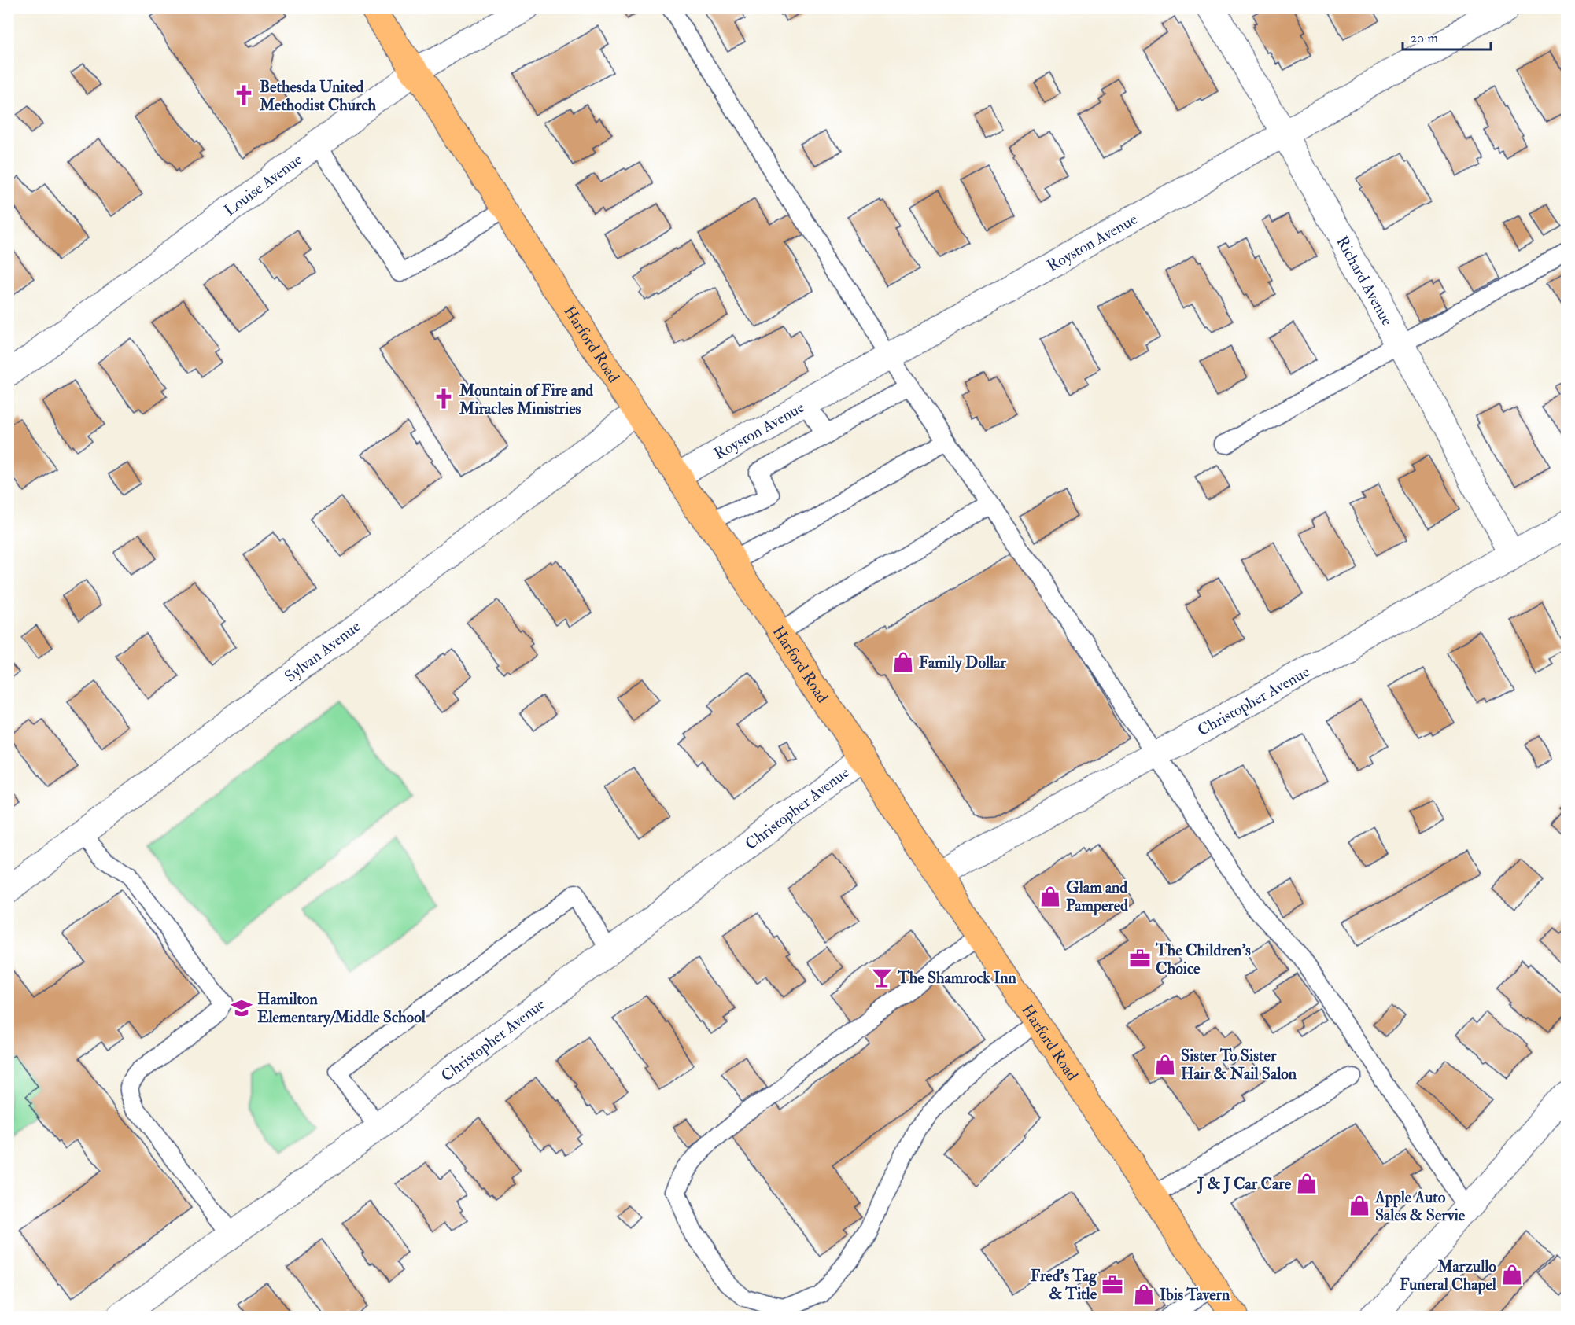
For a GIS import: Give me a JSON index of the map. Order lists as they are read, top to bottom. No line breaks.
{"streets":{"main road":["Harford Road"],"street":["Louise Avenue","Royston Avenue","Richard Avenue","Sylvan Avenue","Christopher Avenue"]},"crossings":[["Louise Avenue","Harford Road"],["Royston Avenue","Richard Avenue"],["Royston Avenue","Harford Road"],["Richard Avenue","Christopher Avenue"],["Harford Road","Sylvan Avenue"],["Harford Road","Christopher Avenue"]],"places":{"church":["Bethesda United Methodist Church","Mountain of Fire and Miracles Ministries"],"shop":["Family Dollar","Glam and Pampered","Sister To Sister Hair & Nail Salon","J & J Car Care","Apple Auto Sales & Servie","Marzullo Funeral Chapel","Ibis Tavern"],"office":["The Children's Choice","Fred's Tag & Title"],"bar":["The Shamrock Inn"],"school or university":["Hamilton Elementary/Middle School"]},"scale_bar":"20 m"}
